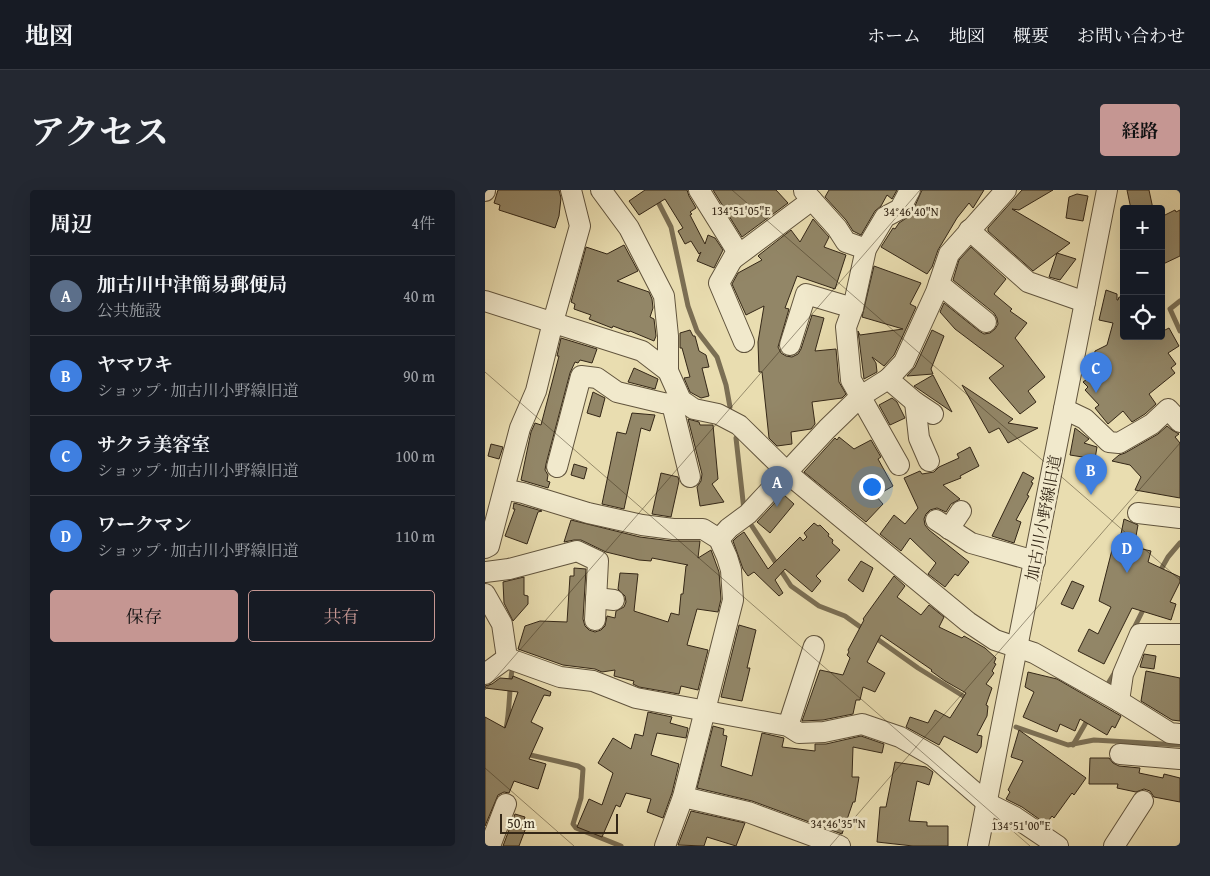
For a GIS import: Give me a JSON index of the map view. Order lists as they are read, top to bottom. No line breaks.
{"streets":{"street":["加古川小野線旧道"]},"scale_bar":"50 m","page":{"header":"地図","nav":["ホーム","地図","概要","お問い合わせ"],"title":"アクセス","buttons":["経路",["保存","共有"]],"heading":["周辺","4件"],"map_buttons":["+","−"],"list":[{"mark":"A","name":"加古川中津簡易郵便局","note":"公共施設","value":"40 m"},{"mark":"B","name":"ヤマワキ","note":"ショップ · 加古川小野線旧道","value":"90 m"},{"mark":"C","name":"サクラ美容室","note":"ショップ · 加古川小野線旧道","value":"100 m"},{"mark":"D","name":"ワークマン","note":"ショップ · 加古川小野線旧道","value":"110 m"}],"pins":["C","B","A","D"],"scale":"50 m"},"coordinates":["134°51'05\"E","34°46'40\"N","34°46'35\"N","134°51'00\"E"]}
